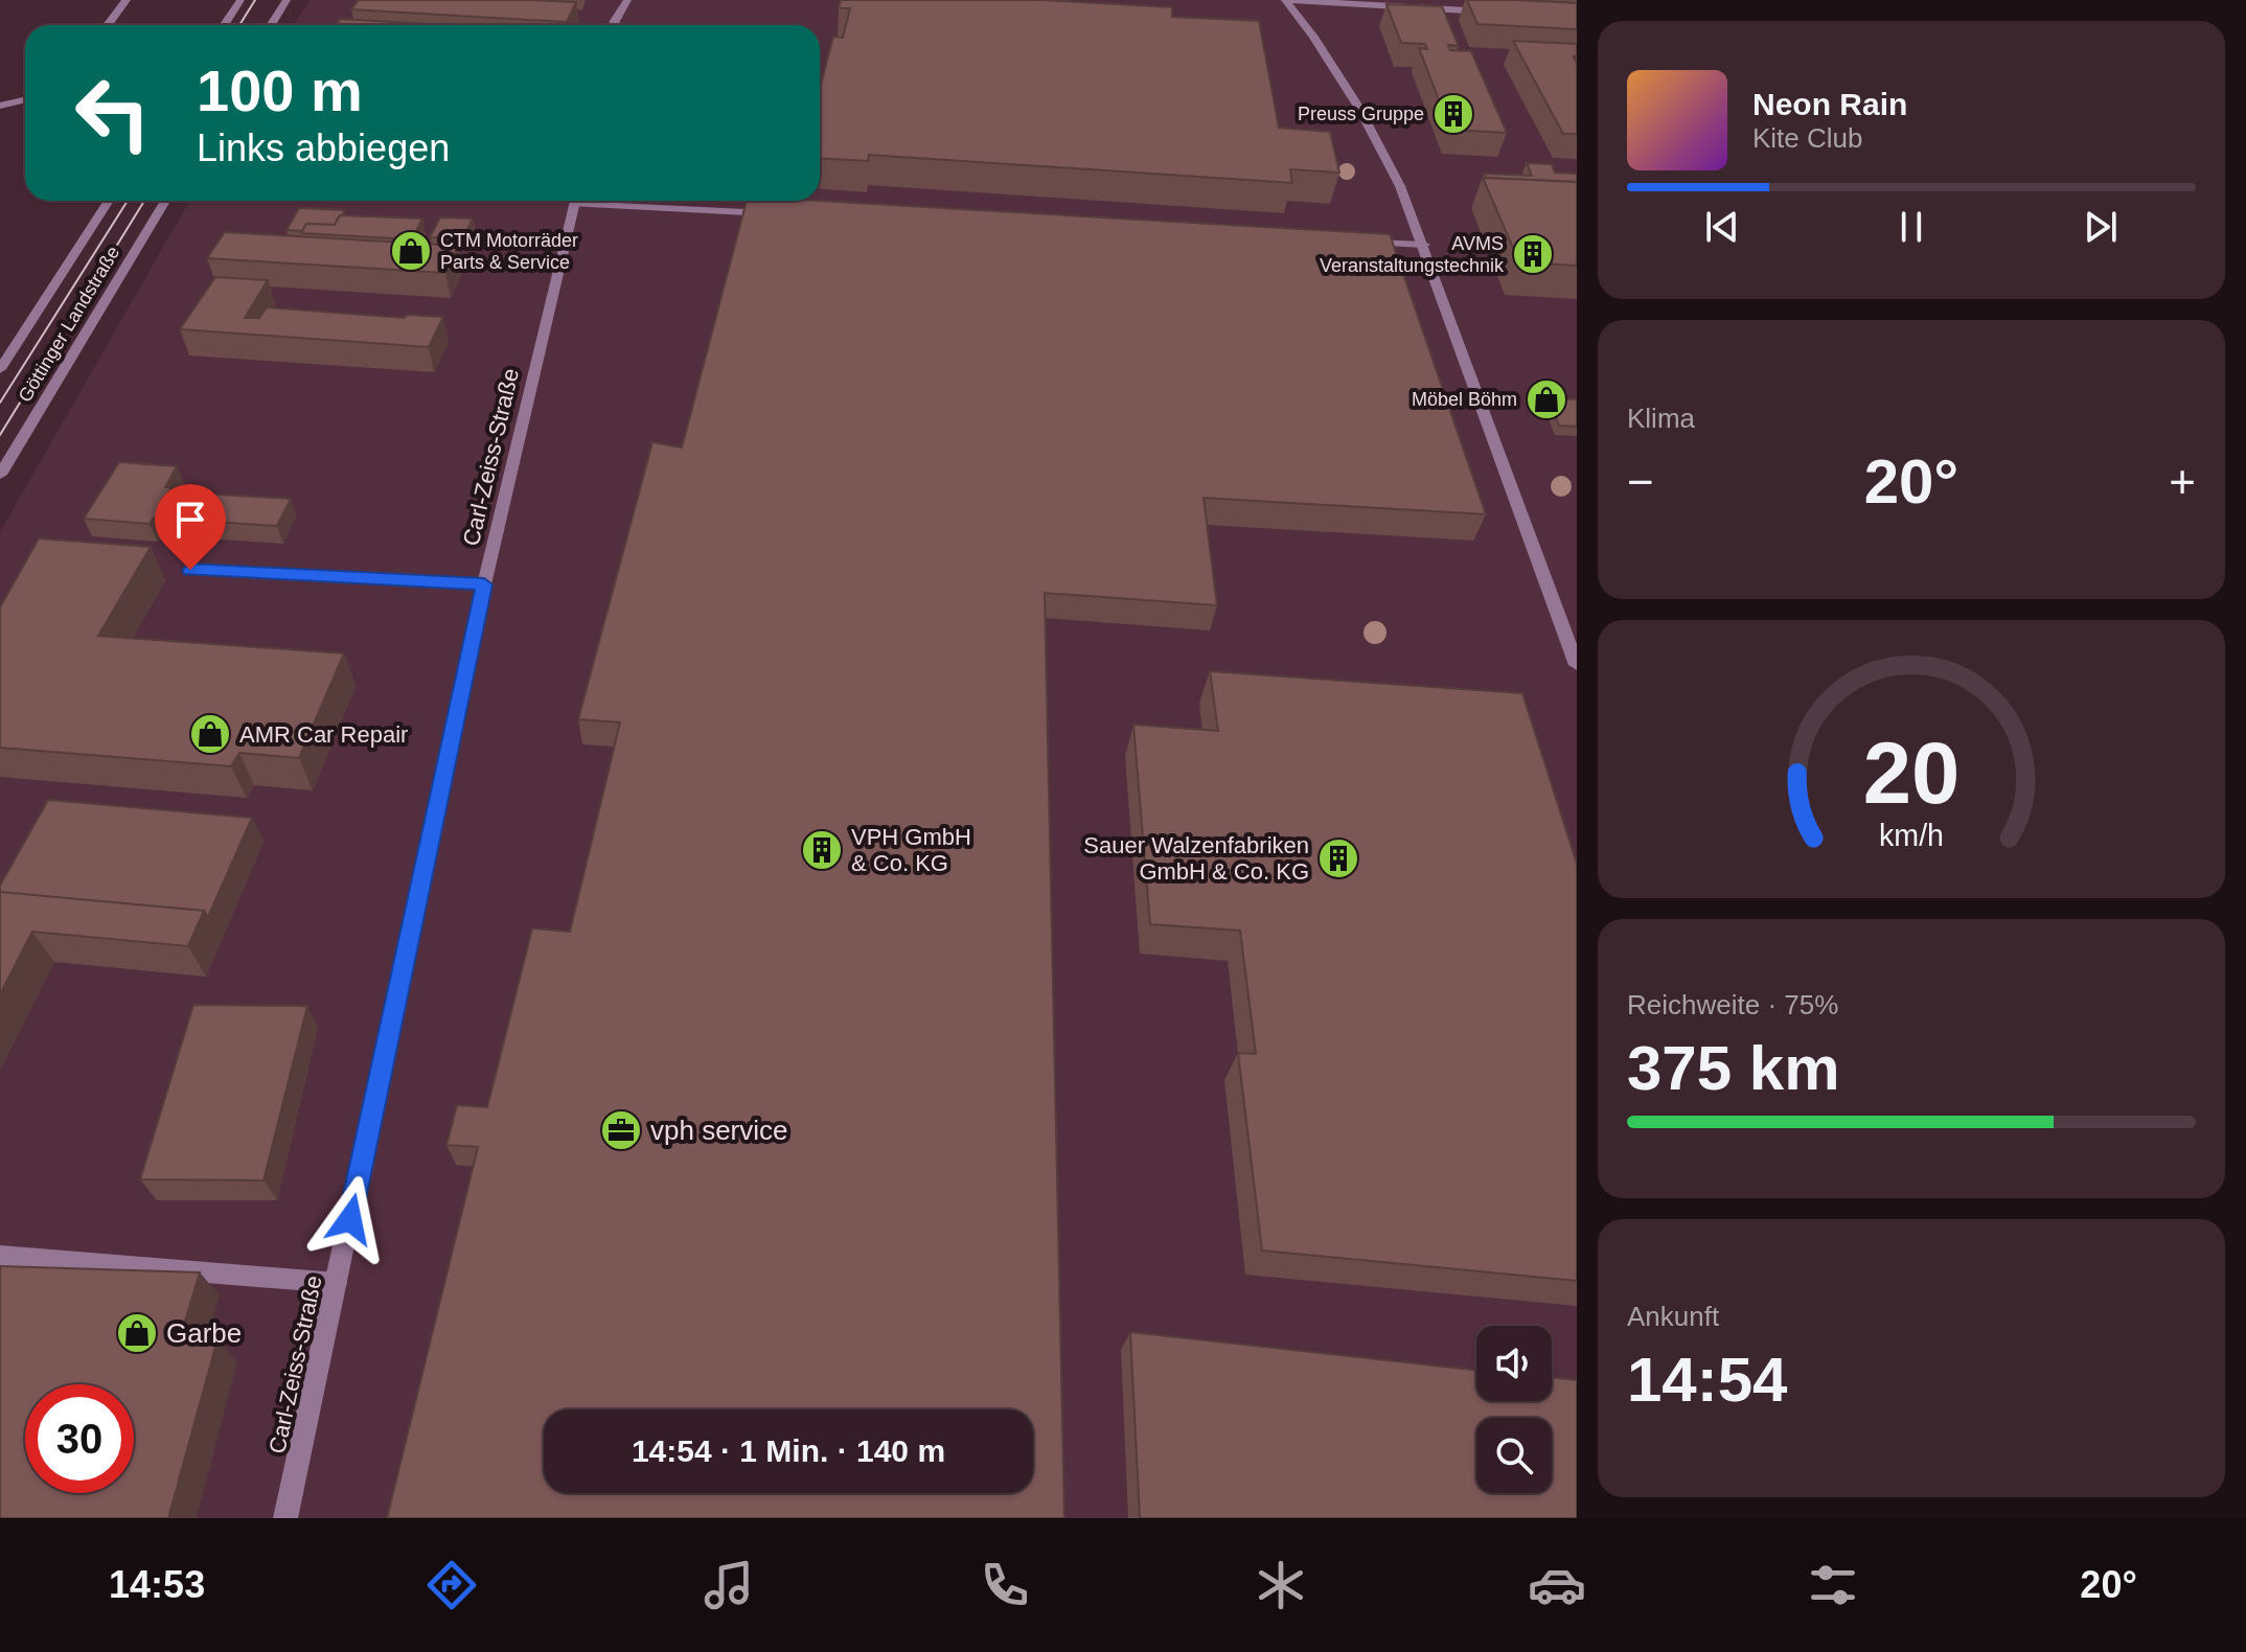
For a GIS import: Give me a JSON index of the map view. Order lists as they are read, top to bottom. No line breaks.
{"streets":{"street":["Göttinger Landstraße","Carl-Zeiss-Straße"]},"places":{"building":["Preuss Gruppe","AVMS Veranstaltungstechnik","VPH GmbH & Co. KG","Sauer Walzenfabriken GmbH & Co. KG"],"shop":["CTM Motorräder Parts & Service","Möbel Böhm","AMR Car Repair","Garbe"],"office":["vph service"]},"page":{"turn":["100 m","Links abbiegen"],"song":["Neon Rain","Kite Club"],"tile":["Klima",["Reichweite · 75%","375 km"],["Ankunft","14:54"]],"heat":["−","20°","+"],"limit":"30","trip":"14:54 · 1 Min. · 140 m","tabs":["14:53","20°"],"gauge":["20","km/h"]}}
